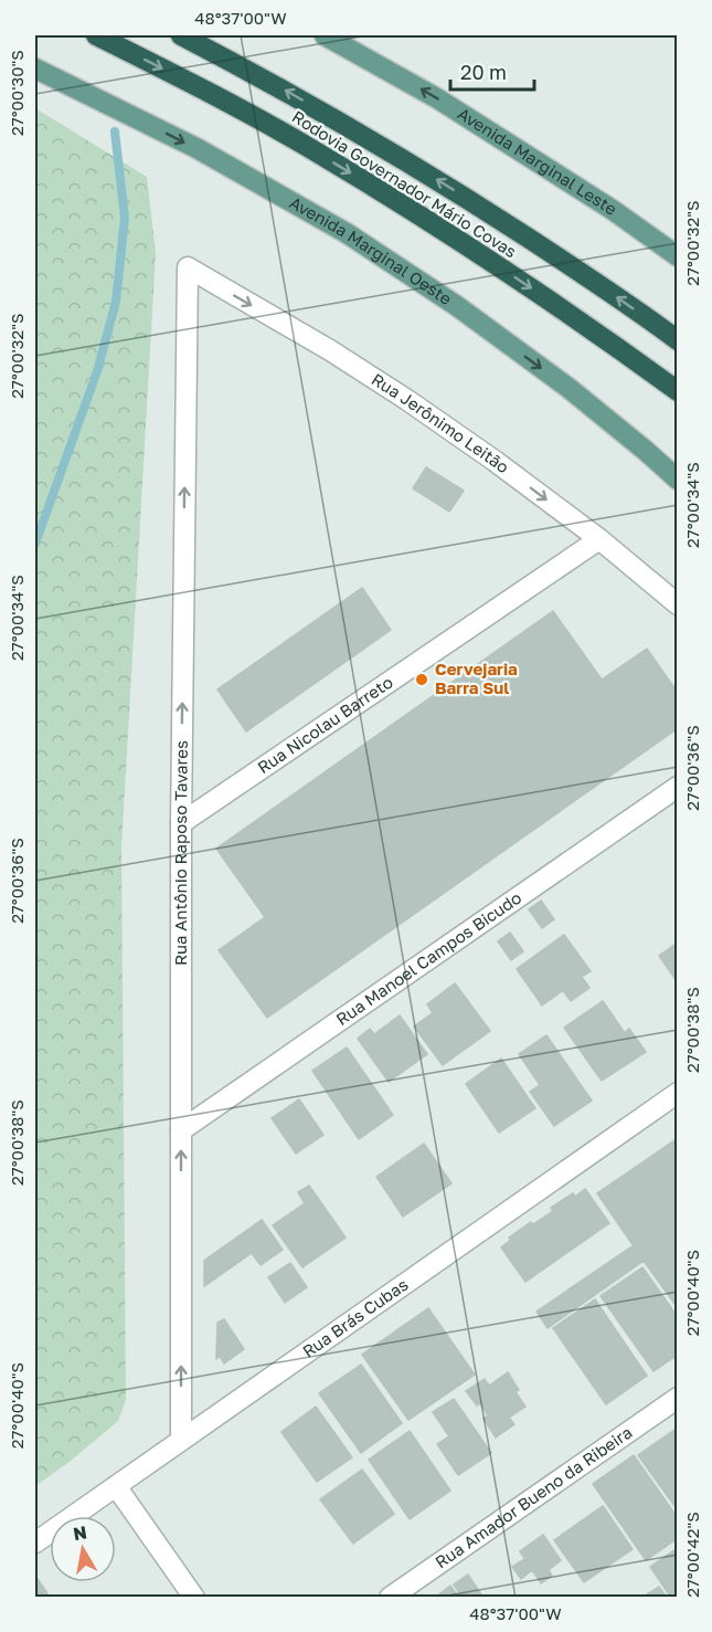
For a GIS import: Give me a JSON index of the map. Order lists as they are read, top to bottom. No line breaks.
{"streets":{"highway":["Rodovia Governador Mário Covas"],"main road":["Avenida Marginal Leste","Avenida Marginal Oeste"],"street":["Rua Jerônimo Leitão","Rua Nicolau Barreto","Rua Antônio Raposo Tavares","Rua Manoel Campos Bicudo","Rua Brás Cubas","Rua Amador Bueno da Ribeira"]},"crossings":[["Rua Jerônimo Leitão","Rua Nicolau Barreto"],["Rua Jerônimo Leitão","Rua Antônio Raposo Tavares"],["Rua Nicolau Barreto","Rua Antônio Raposo Tavares"],["Rua Antônio Raposo Tavares","Rua Manoel Campos Bicudo"],["Rua Antônio Raposo Tavares","Rua Brás Cubas"]],"one_way":["Avenida Marginal Leste","Avenida Marginal Oeste","Rua Jerônimo Leitão","Rua Antônio Raposo Tavares"],"places":["Cervejaria Barra Sul"],"scale_bar":"20 m","north":"top","coordinates":["48°37'00\"W","27°00'30\"S","27°00'32\"S","27°00'34\"S","27°00'36\"S","27°00'38\"S","27°00'40\"S","27°00'42\"S"]}
